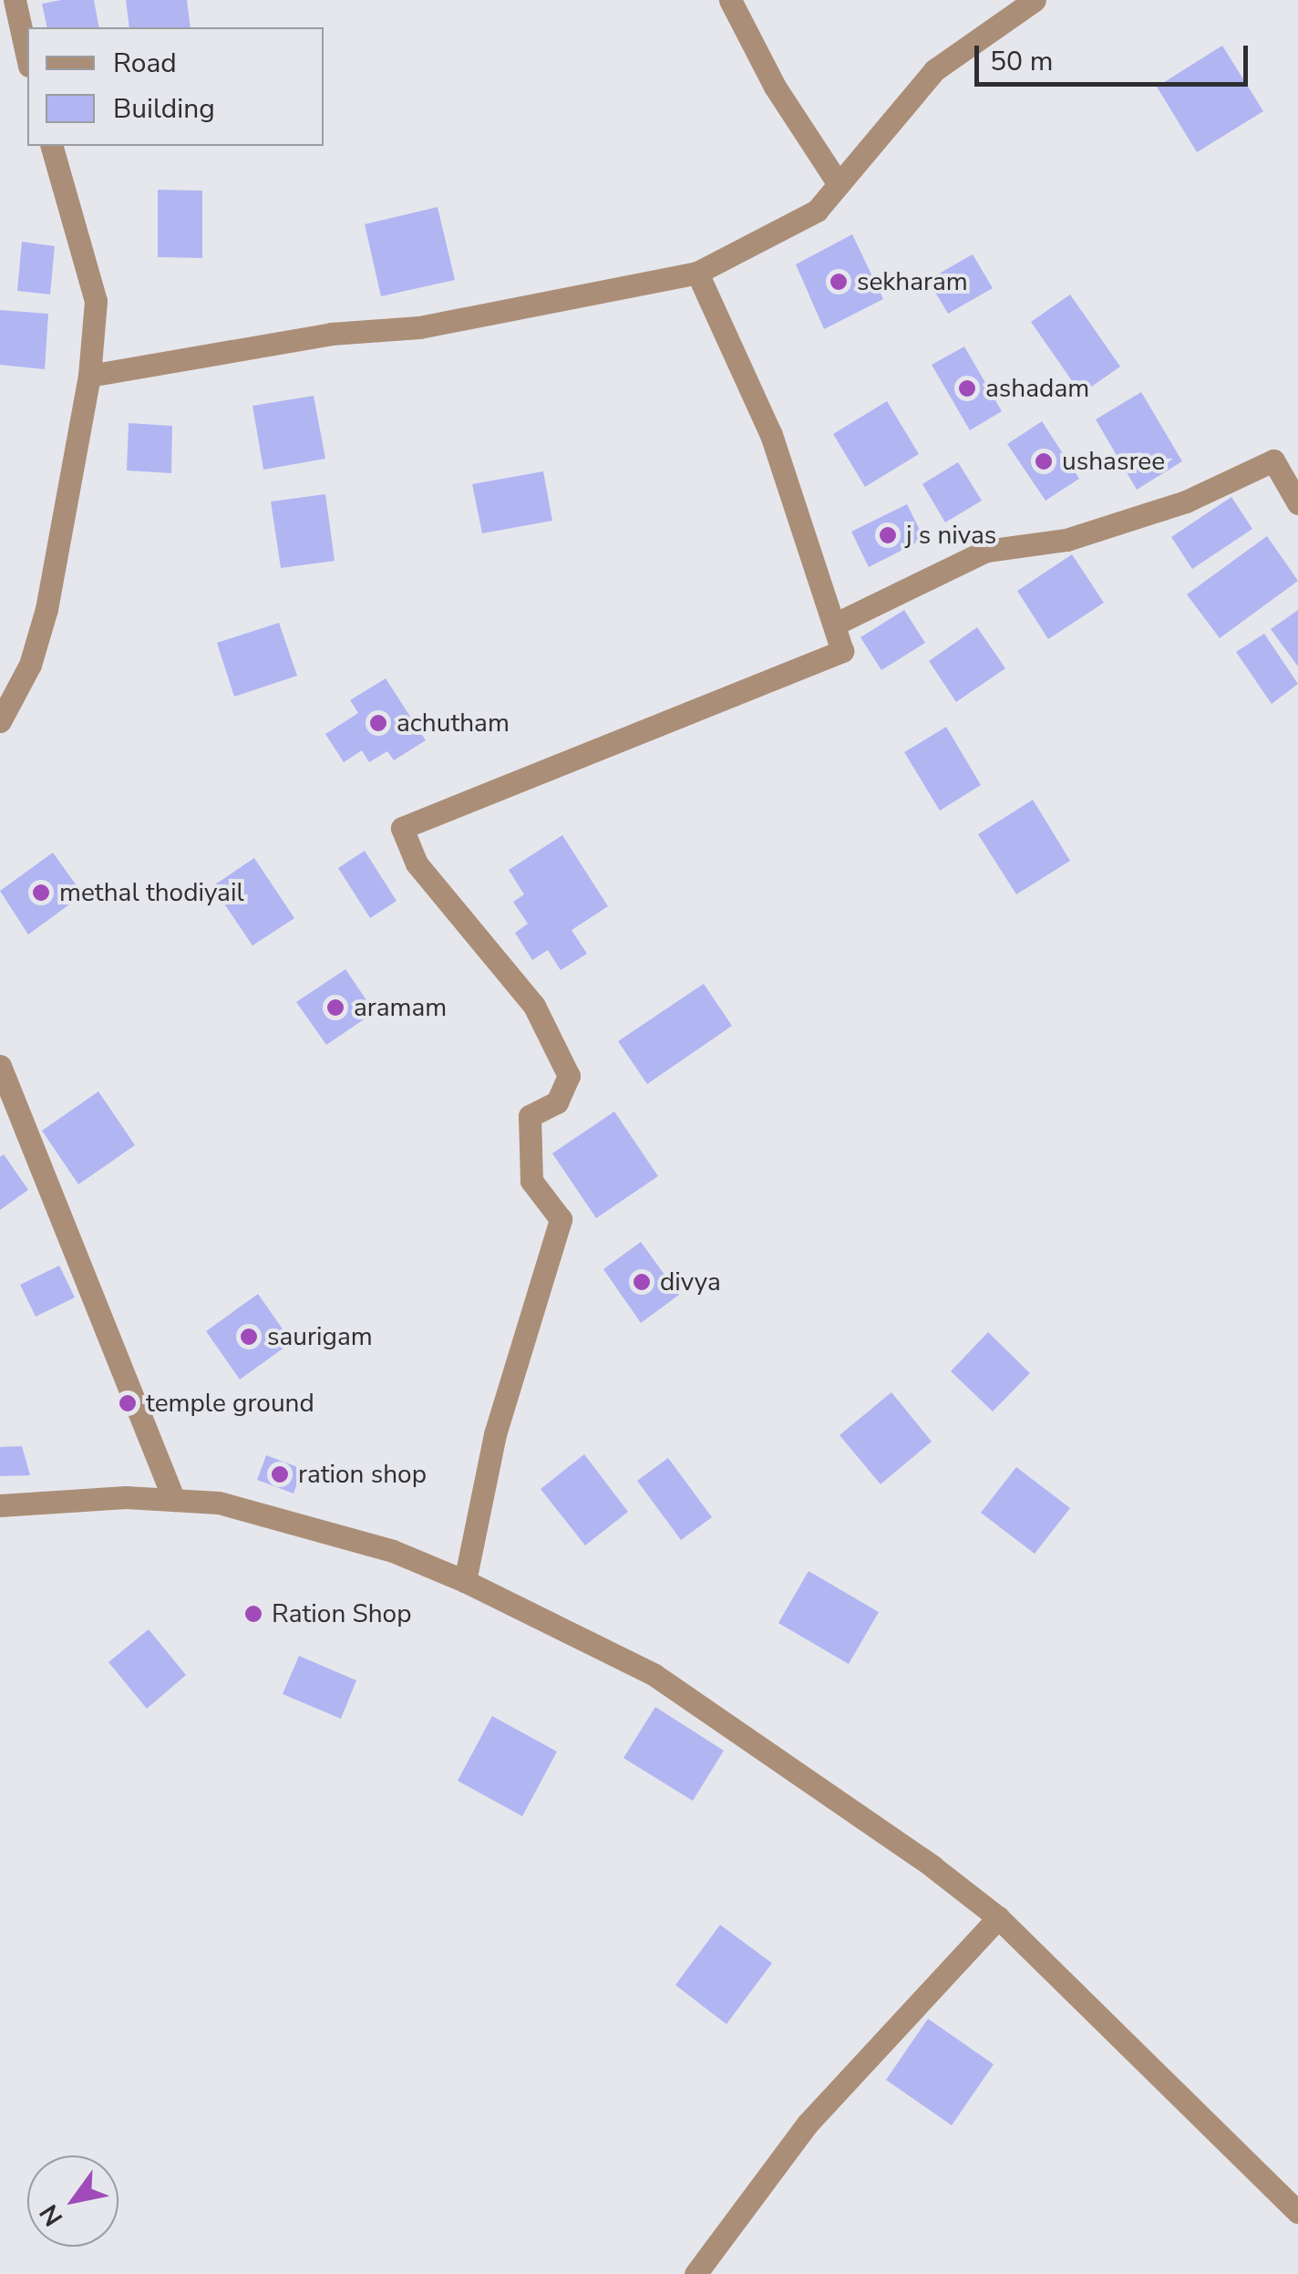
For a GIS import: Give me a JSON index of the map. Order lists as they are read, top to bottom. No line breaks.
{"places":["sekharam","ashadam","ushasree","j s nivas","achutham","methal thodiyail","aramam","divya","saurigam","temple ground","ration shop","Ration Shop"],"legend":["Road","Building"],"scale_bar":"50 m","north":"bottom left"}
